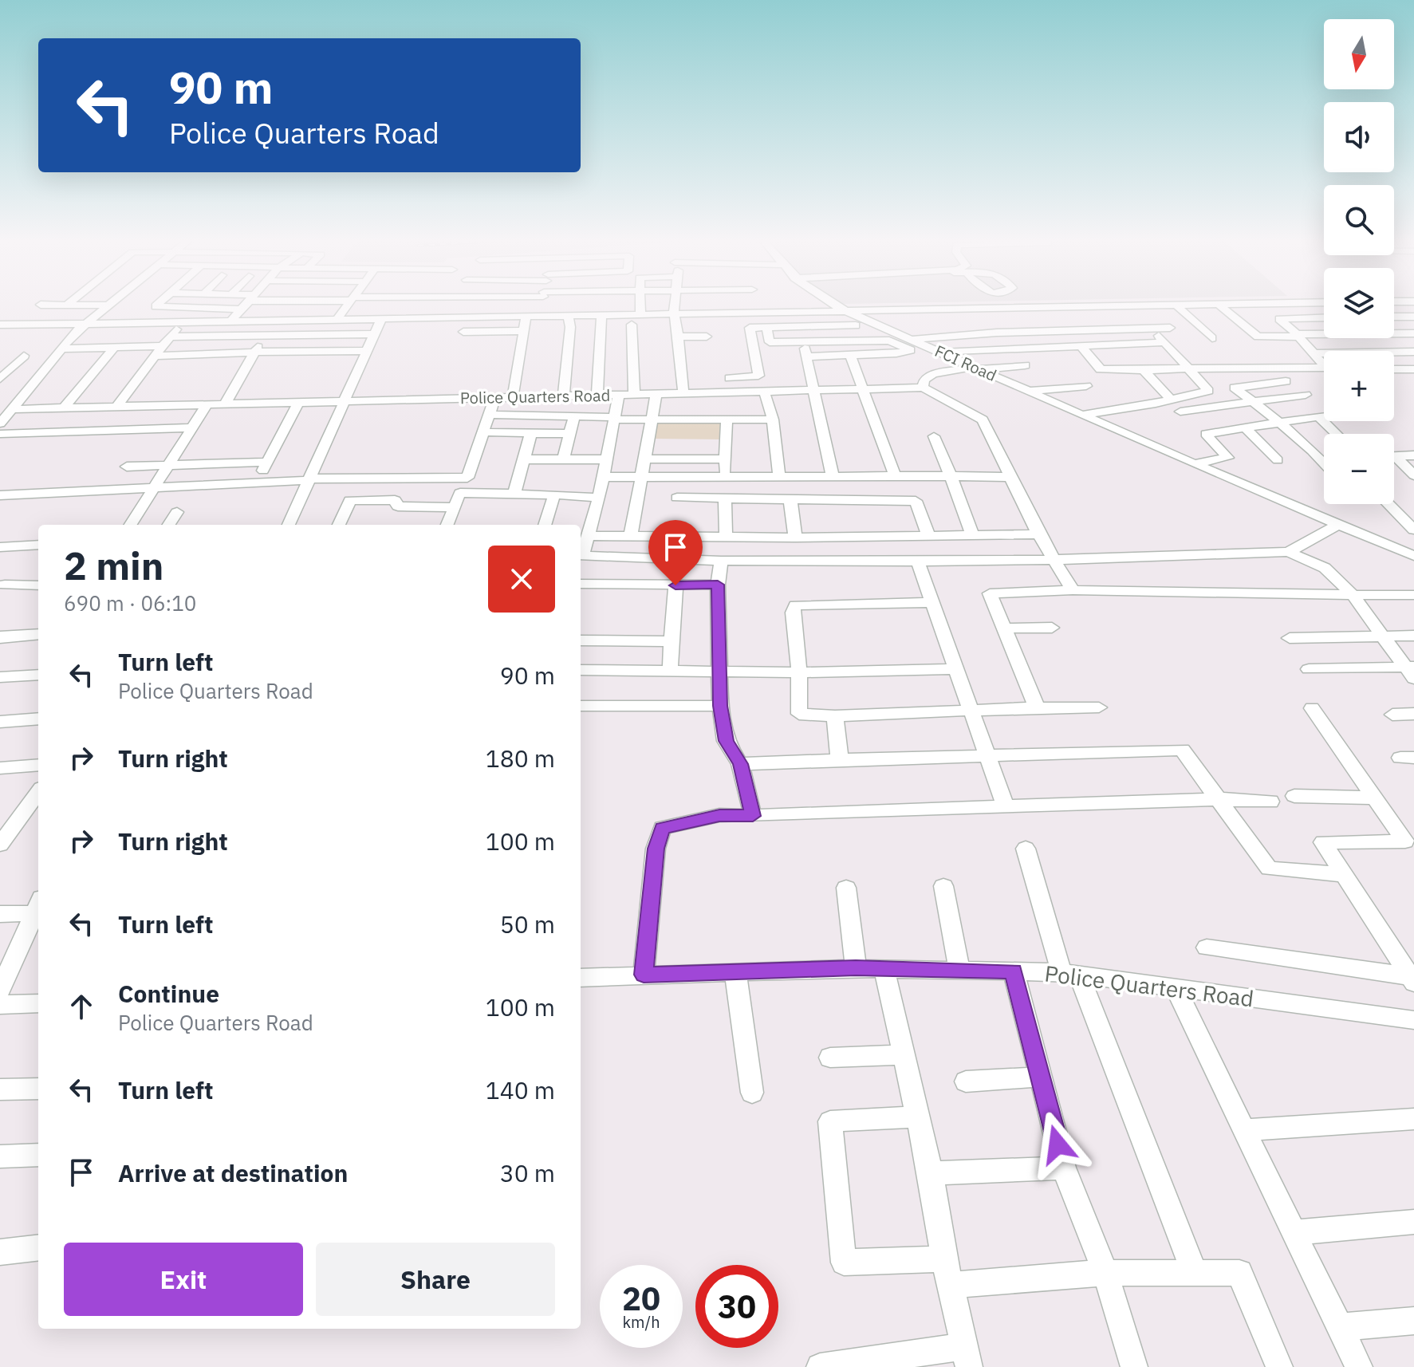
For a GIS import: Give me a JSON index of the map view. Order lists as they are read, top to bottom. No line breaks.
{"streets":{"street":["FCI Road","Police Quarters Road"]},"north":"bottom","page":{"map_buttons":["+","−"],"turn":["90 m","Police Quarters Road"],"heading":["2 min","690 m · 06:10"],"list":[{"name":"Turn left","note":"Police Quarters Road","value":"90 m"},{"name":"Turn right","value":"180 m"},{"name":"Turn right","value":"100 m"},{"name":"Turn left","value":"50 m"},{"name":"Continue","note":"Police Quarters Road","value":"100 m"},{"name":"Turn left","value":"140 m"},{"name":"Arrive at destination","value":"30 m"}],"buttons":["Exit","Share"],"speed":"20 km/h","limit":"30"}}
